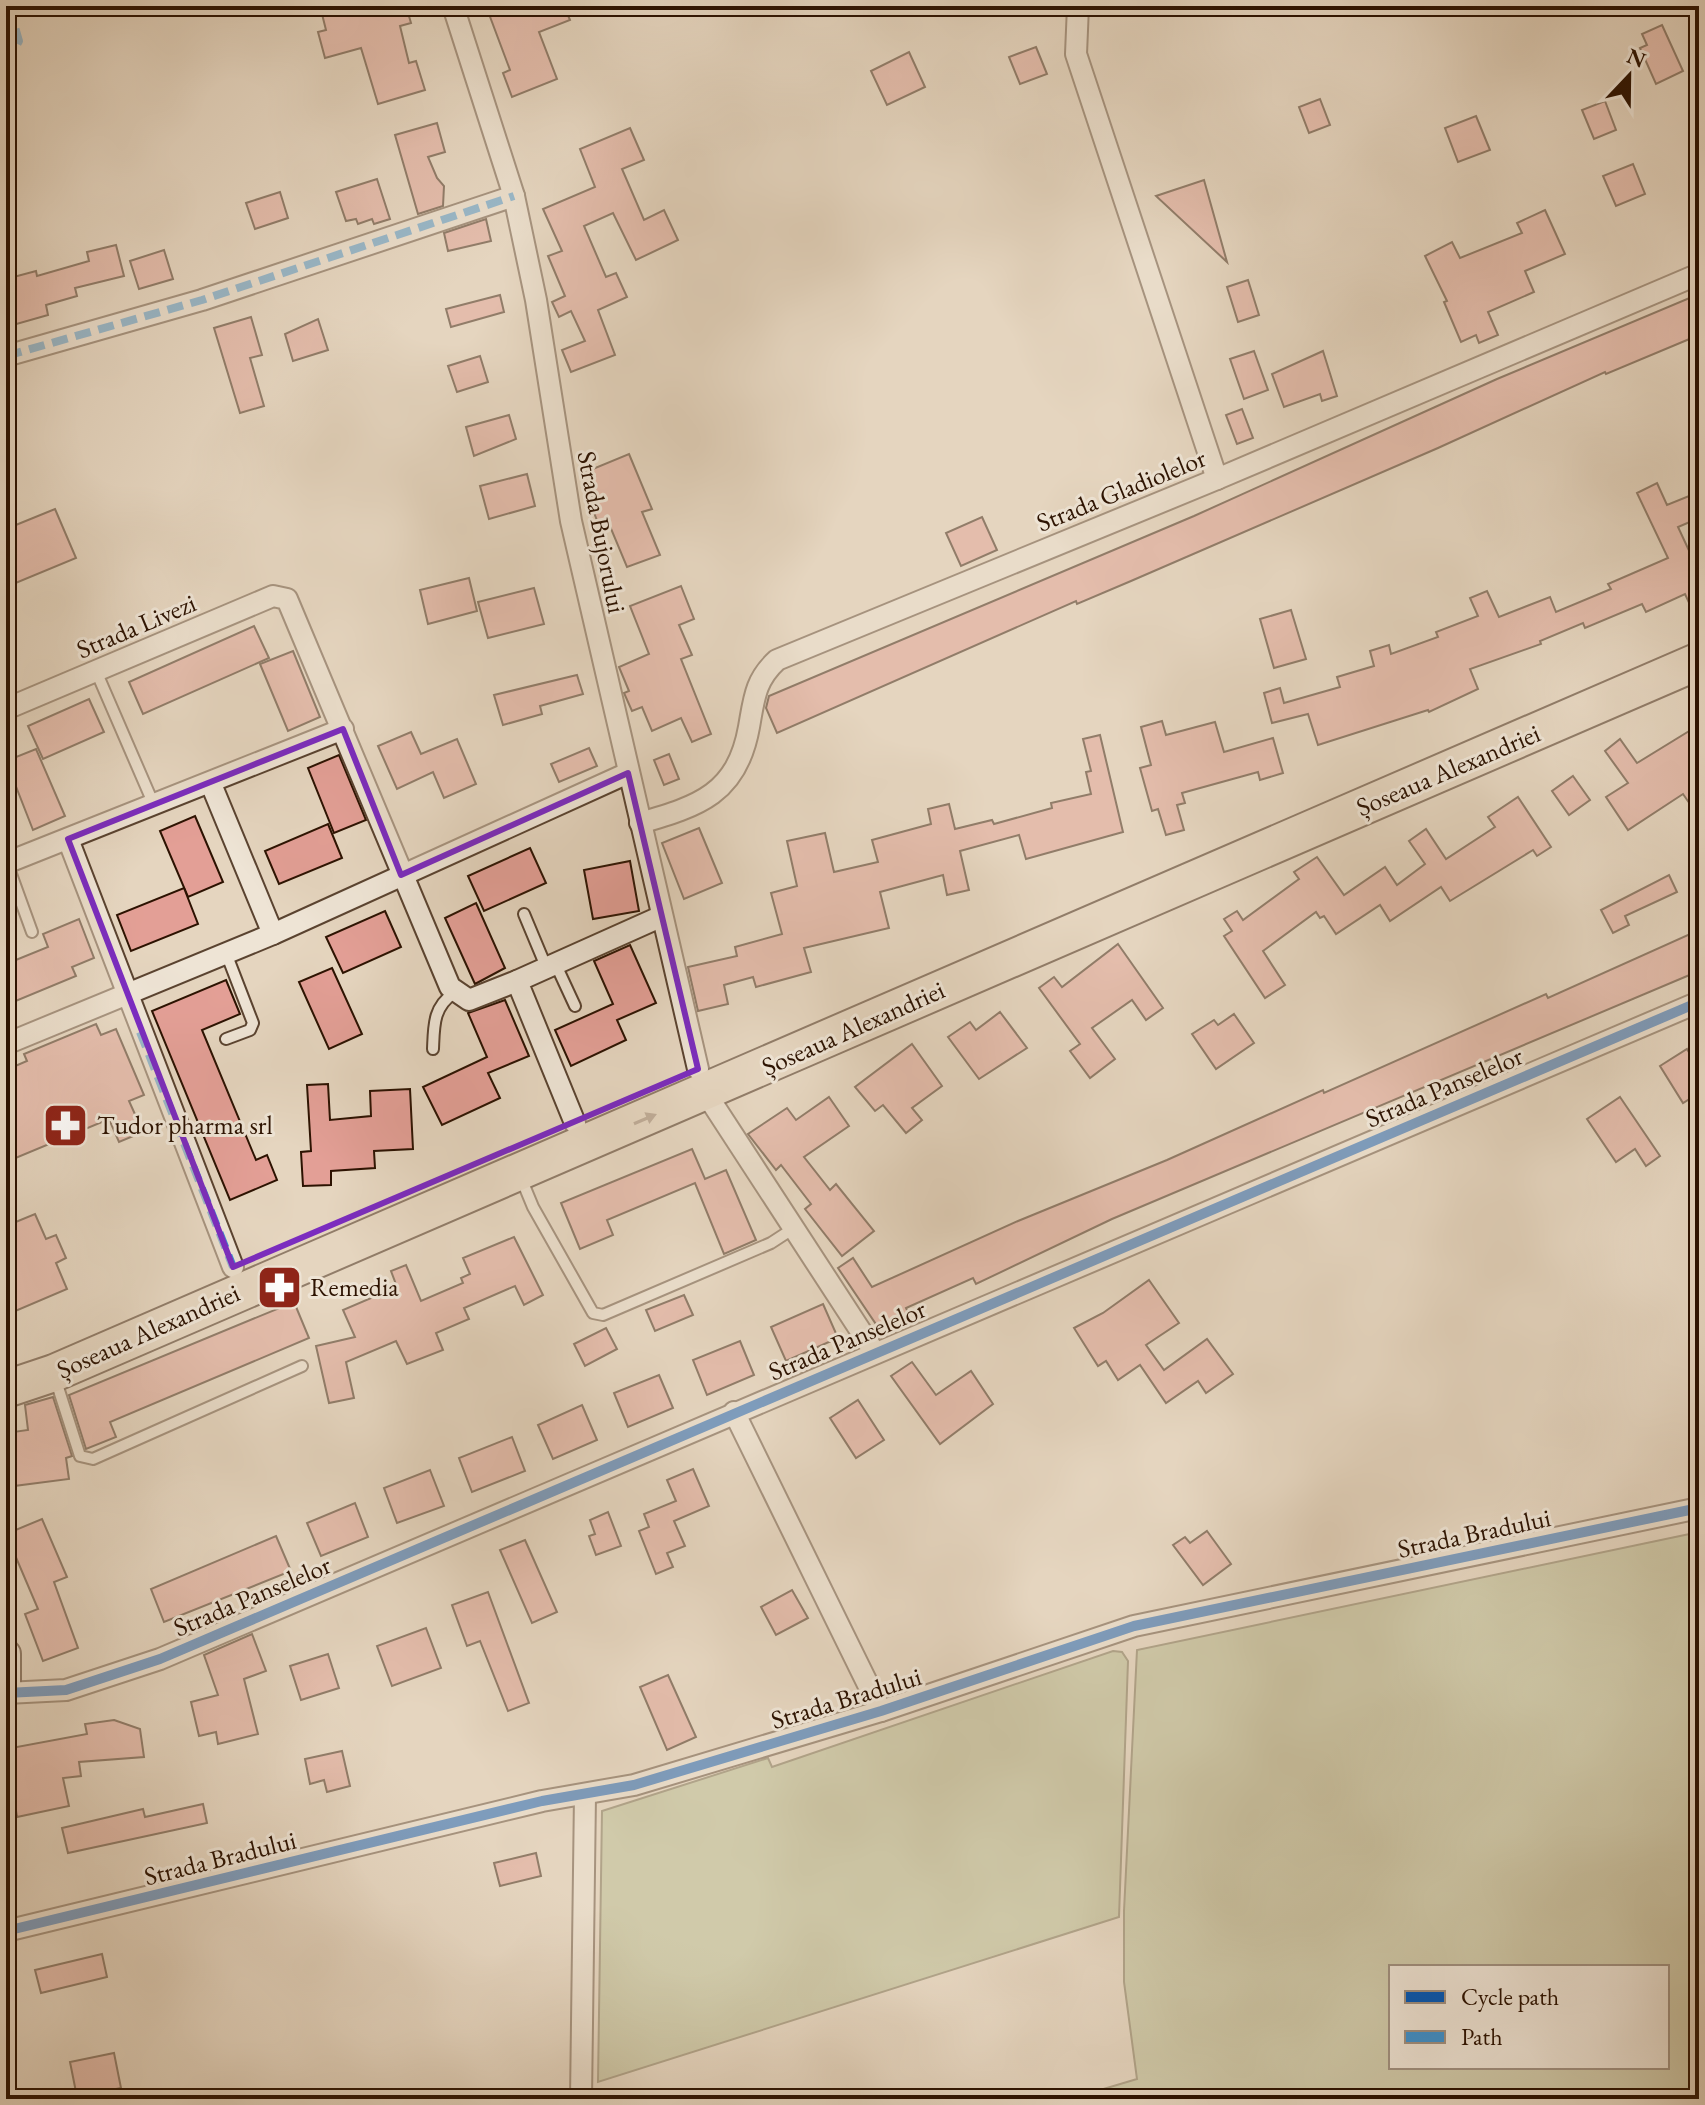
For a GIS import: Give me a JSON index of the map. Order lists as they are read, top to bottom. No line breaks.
{"streets":{"highway":["Șoseaua Alexandriei"],"street":["Strada Gladiolelor","Strada Bujorului","Strada Livezi","Strada Panselelor","Strada Bradului"]},"crossings":[["Strada Gladiolelor","Strada Bujorului"],["Strada Bujorului","Șoseaua Alexandriei"],["Strada Bujorului","Strada Panselelor"]],"places":{"pharmacy":["Tudor pharma srl","Remedia"]},"legend":["Cycle path","Path"],"north":"top"}
